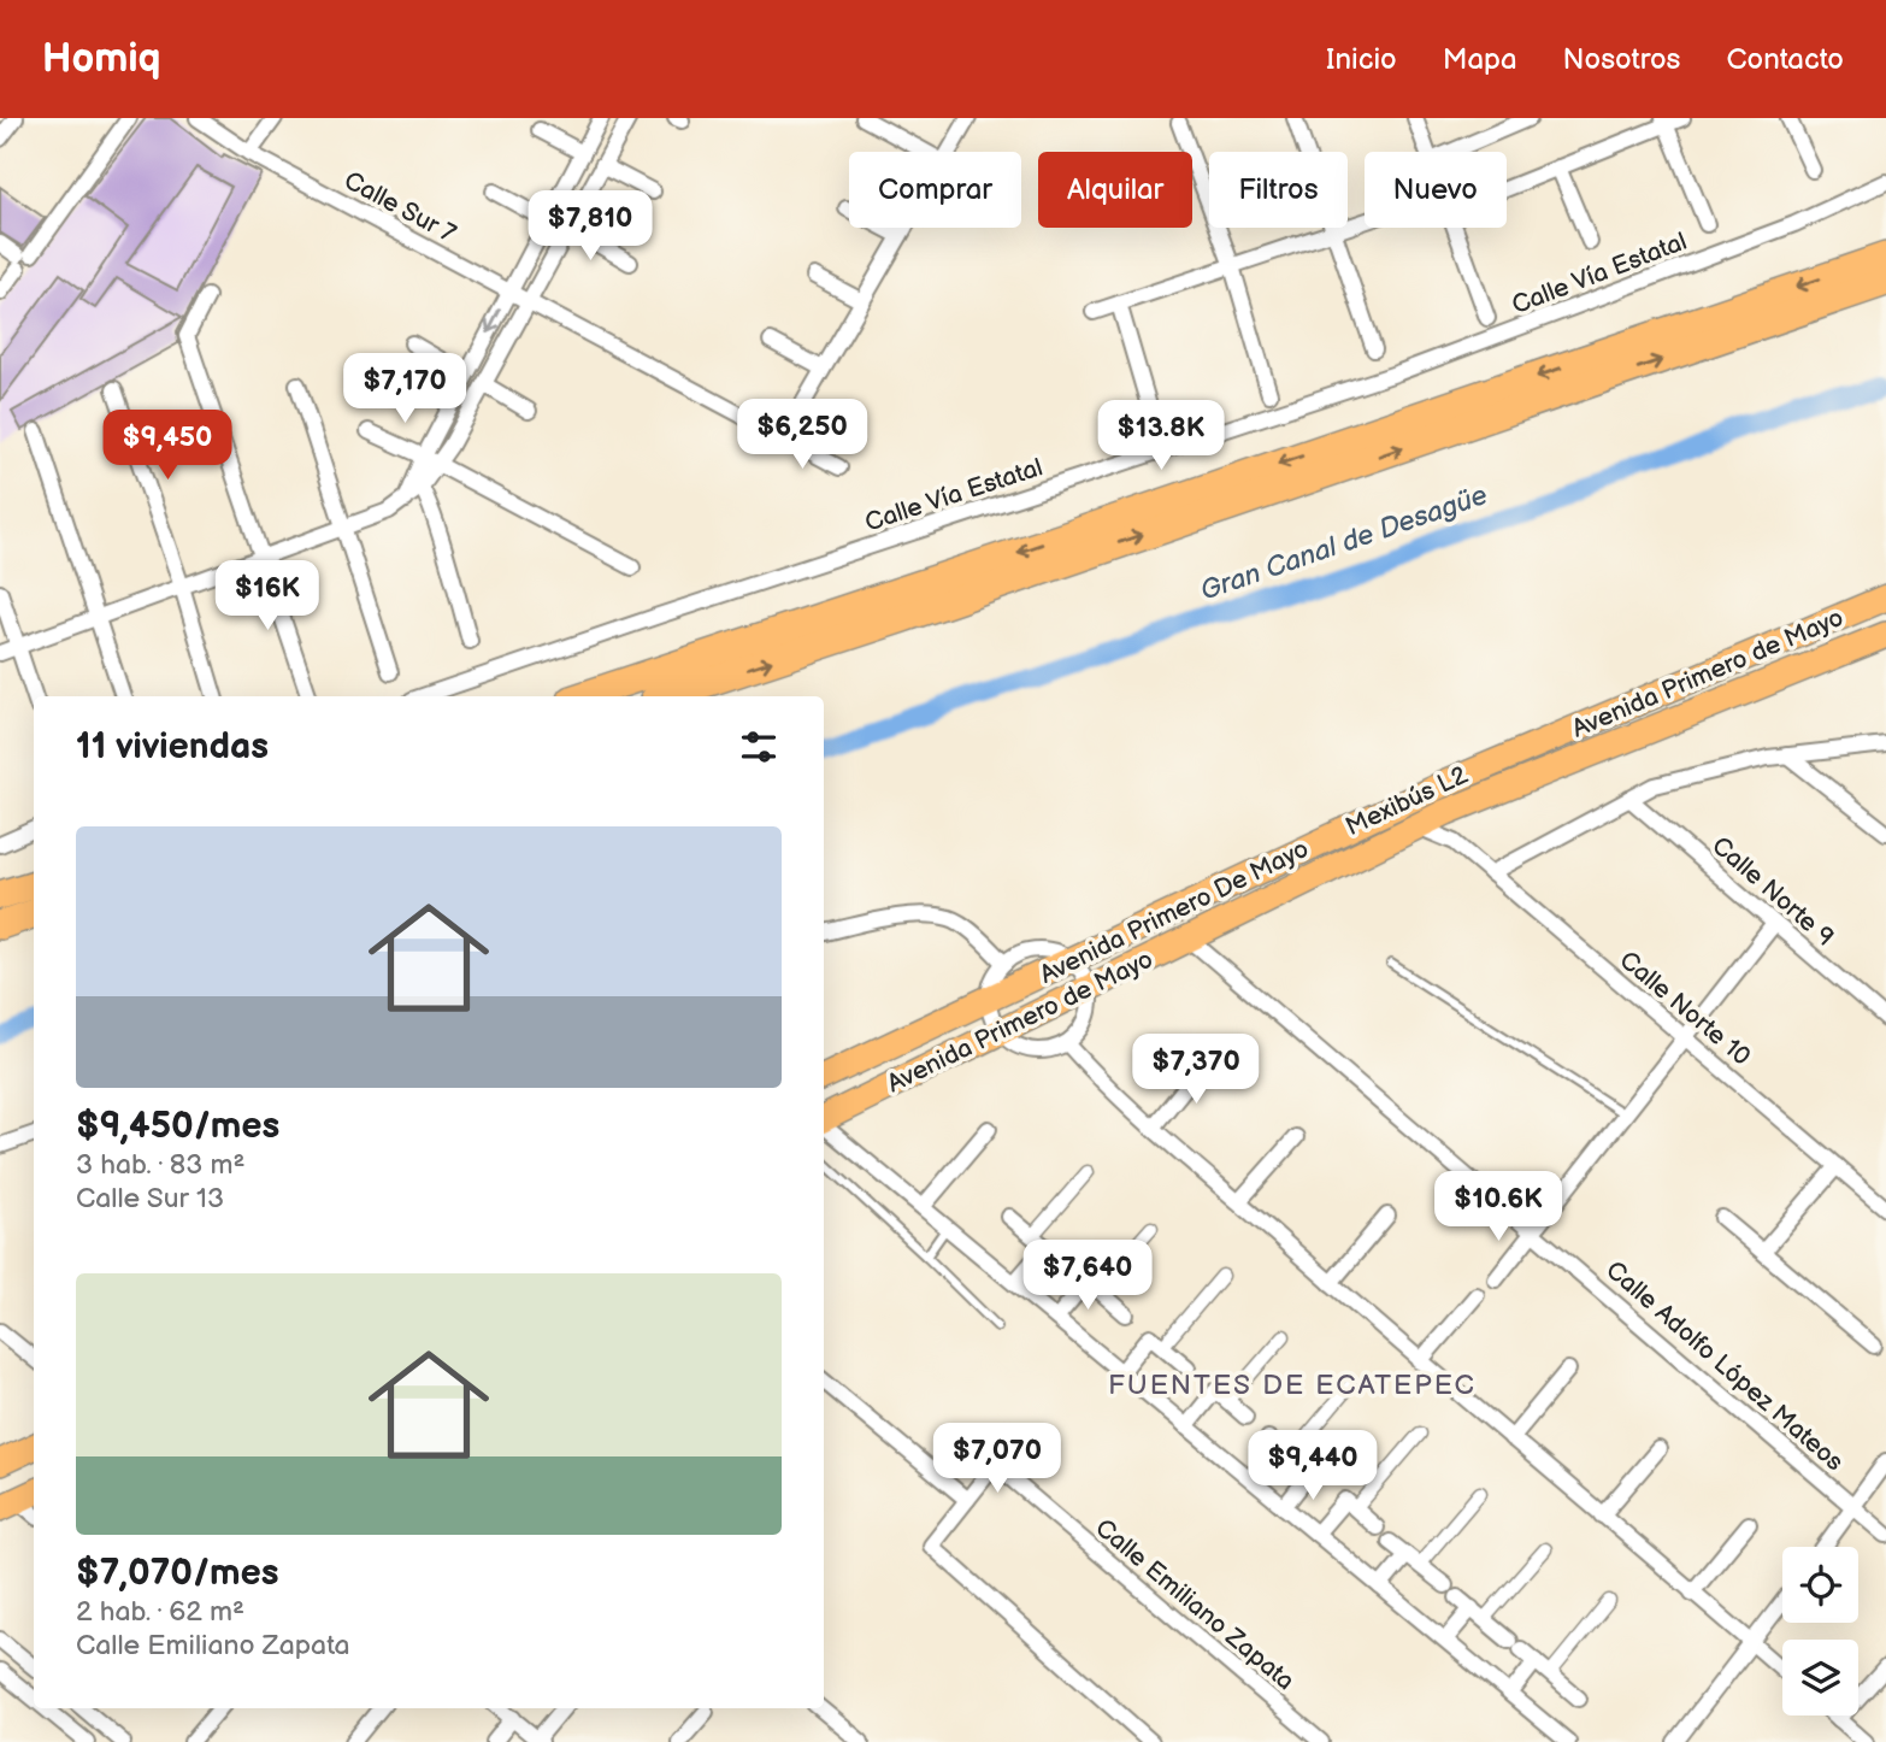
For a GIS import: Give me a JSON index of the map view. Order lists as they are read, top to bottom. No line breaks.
{"streets":{"highway":["Avenida Primero de Mayo","Avenida Primero De Mayo"],"street":["Calle Sur 7","Calle Vía Estatal","Calle Norte 9","Calle Norte 10","Calle Adolfo López Mateos","Calle Emiliano Zapata"],"lane":["Mexibús L2"]},"crossings":[["Avenida Primero de Mayo","Avenida Primero De Mayo"],["Avenida Primero de Mayo","Calle Norte 10"],["Avenida Primero de Mayo","Calle Adolfo López Mateos"],["Mexibús L2","Avenida Primero De Mayo"],["Avenida Primero De Mayo","Calle Norte 10"]],"districts":["FUENTES DE ECATEPEC"],"water":["Gran Canal de Desagüe"],"page":{"header":"Homiq","nav":["Inicio","Mapa","Nosotros","Contacto"],"chip":["Comprar","Alquilar","Filtros","Nuevo"],"price":["$7,810","$7,170","$6,250","$13.8K","$9,450","$16K","$7,370","$10.6K","$7,640","$7,070","$9,440"],"heading":"11 viviendas","list":[{"name":"$9,450/mes","note":"3 hab. · 83 m² · Calle Sur 13"},{"name":"$7,070/mes","note":"2 hab. · 62 m² · Calle Emiliano Zapata"}]}}
